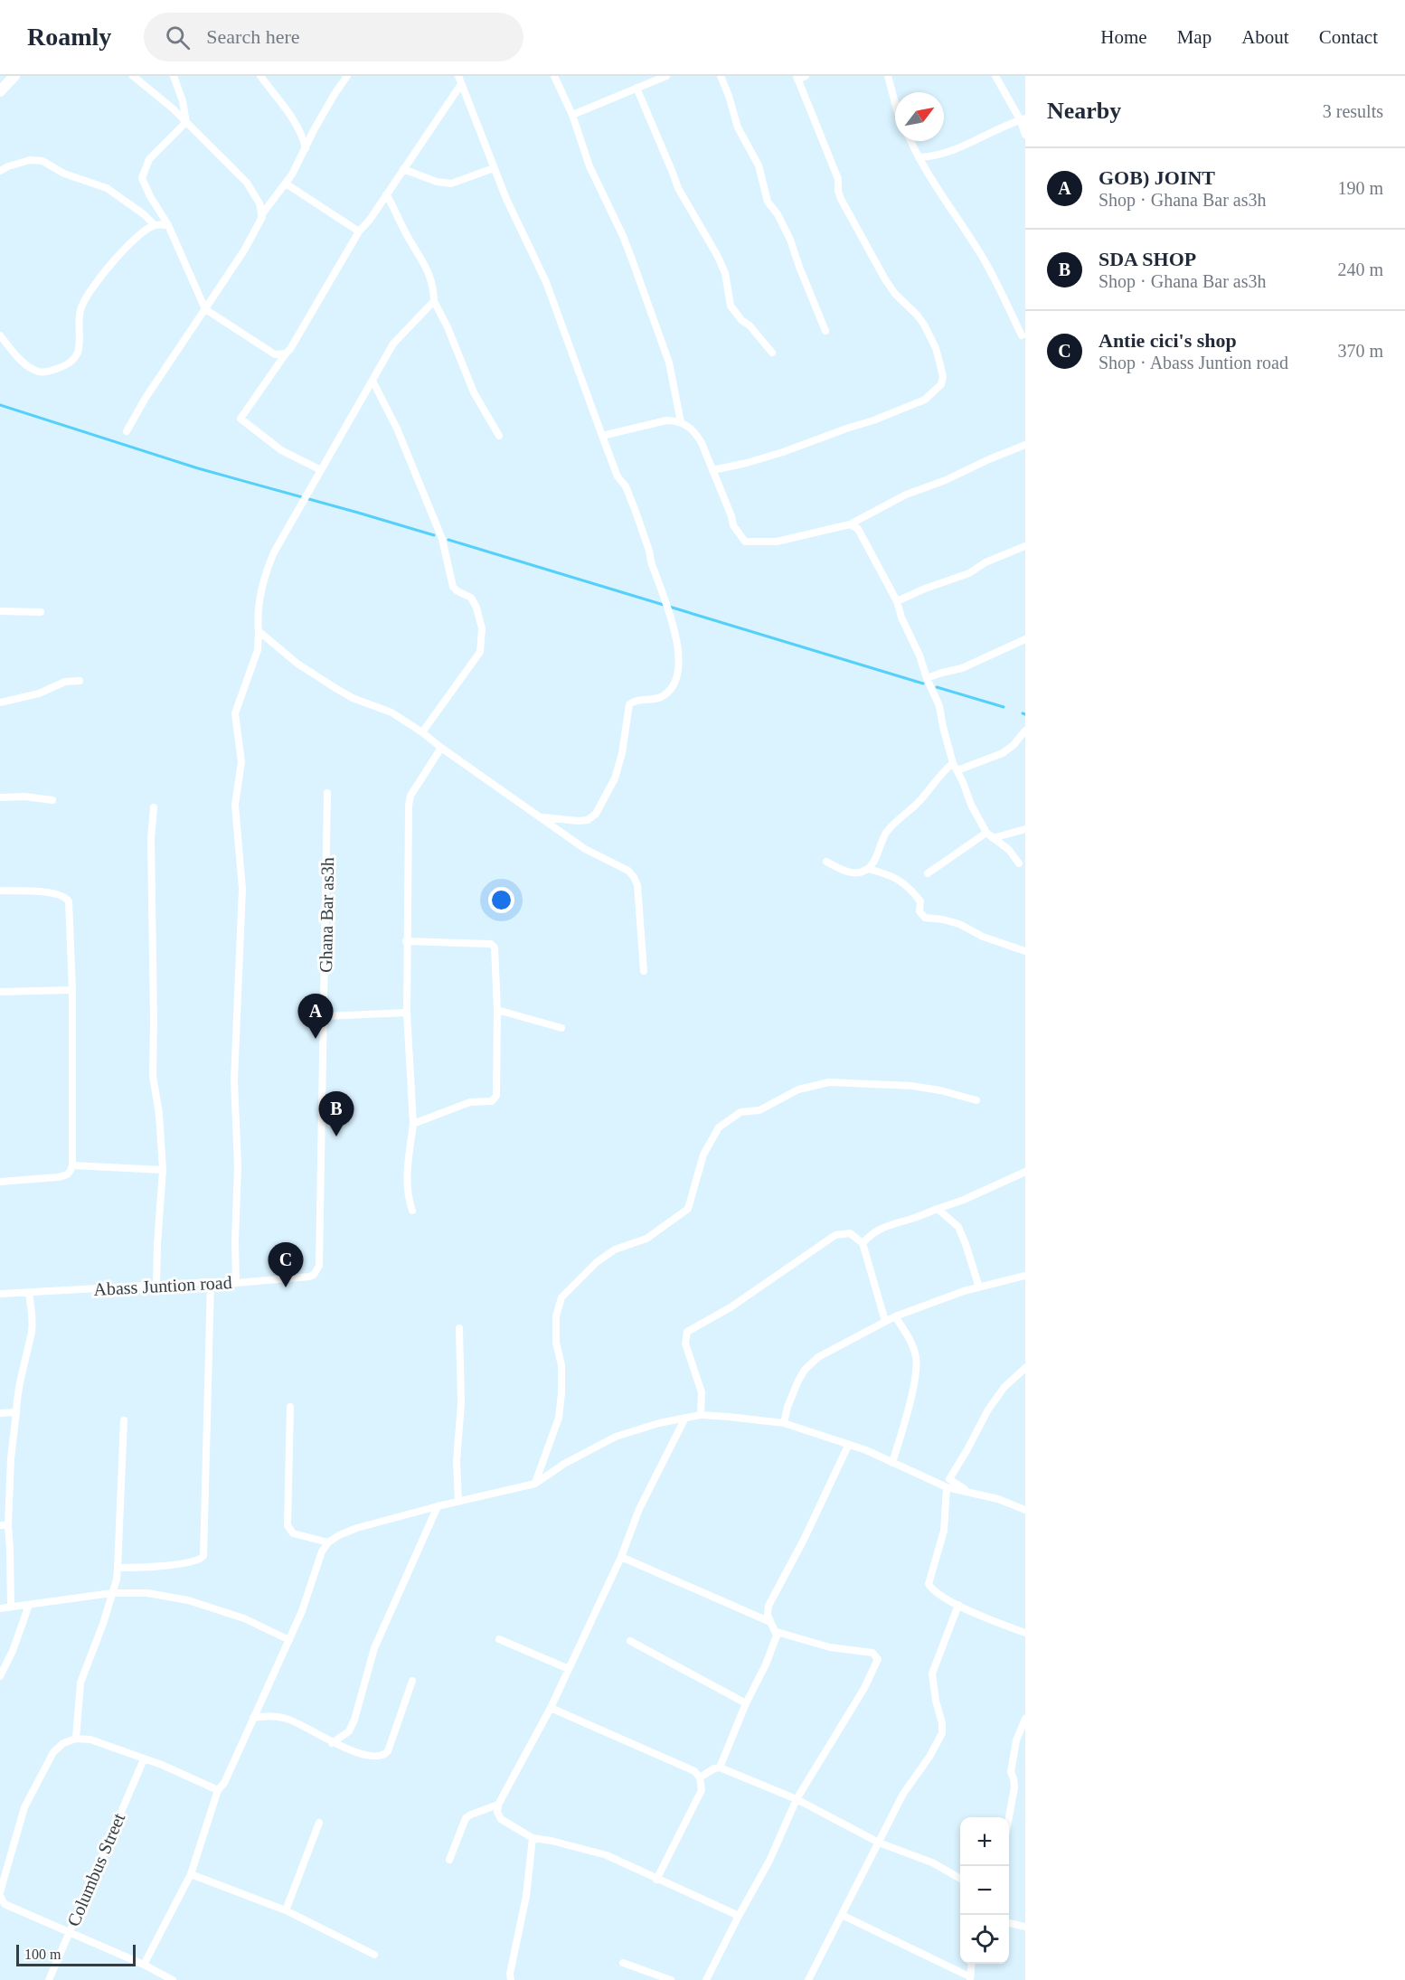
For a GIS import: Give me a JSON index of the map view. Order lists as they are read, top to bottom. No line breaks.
{"streets":{"street":["Ghana Bar as3h","Abass Juntion road","Columbus Street"]},"crossings":[["Ghana Bar as3h","Abass Juntion road"]],"scale_bar":"100 m","north":"top right","page":{"header":"Roamly","search":"Search here","nav":["Home","Map","About","Contact"],"heading":["Nearby","3 results"],"list":[{"mark":"A","name":"GOB) JOINT","note":"Shop · Ghana Bar as3h","value":"190 m"},{"mark":"B","name":"SDA SHOP","note":"Shop · Ghana Bar as3h","value":"240 m"},{"mark":"C","name":"Antie cici's shop","note":"Shop · Abass Juntion road","value":"370 m"}],"pins":["A","B","C"],"map_buttons":["+","−"],"scale":"100 m"}}
